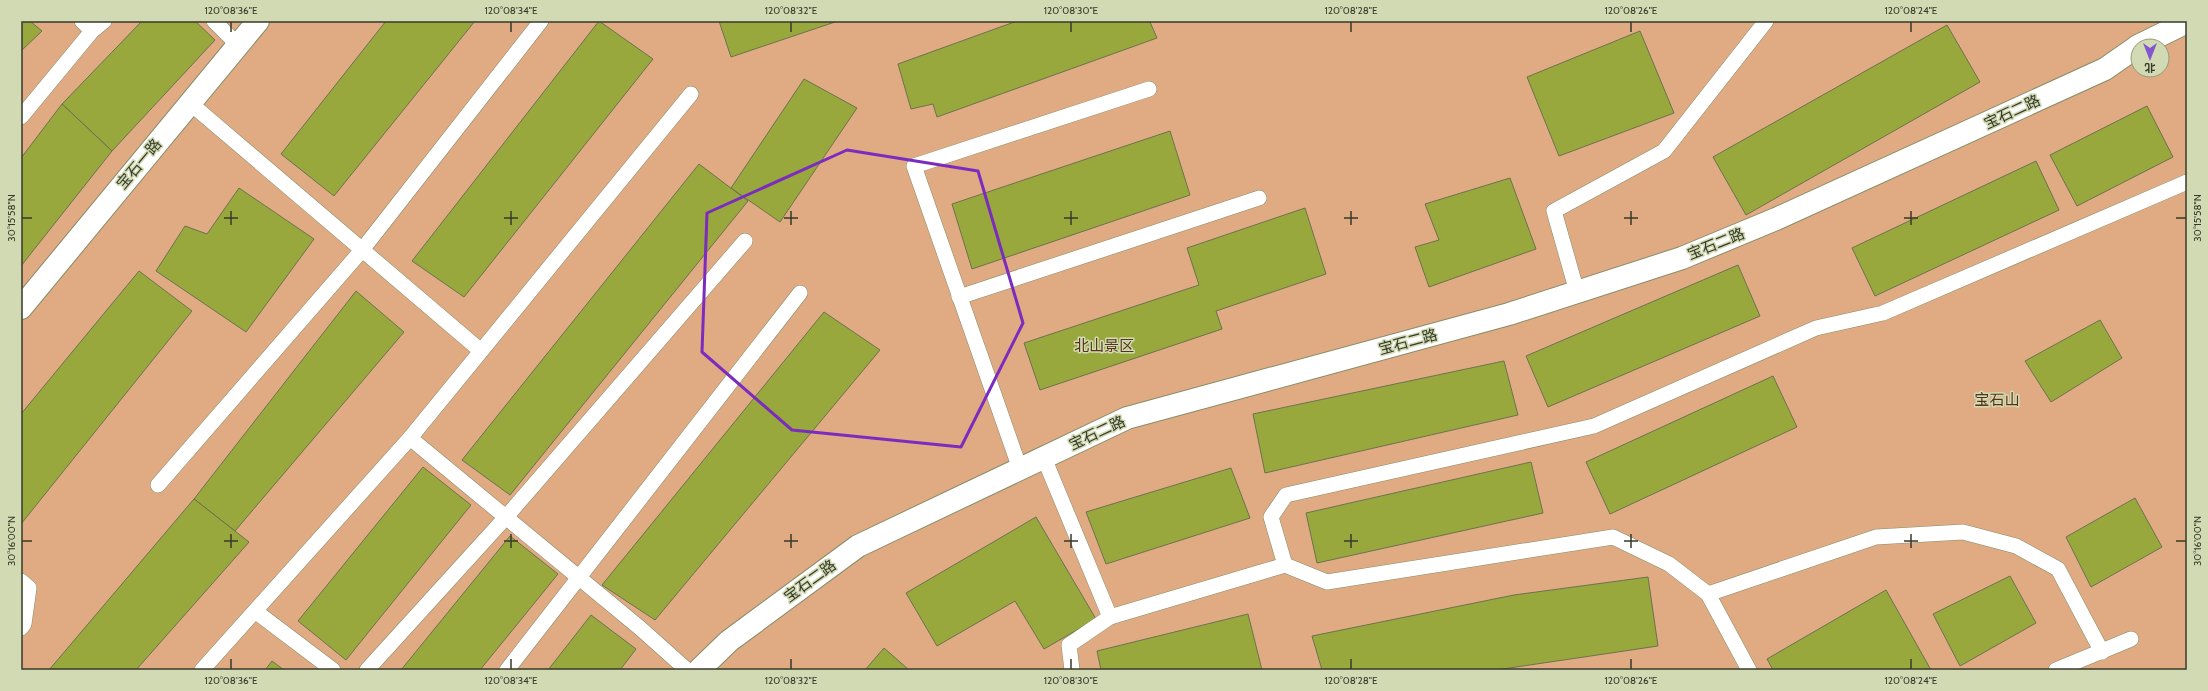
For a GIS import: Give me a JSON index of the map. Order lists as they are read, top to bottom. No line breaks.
{"streets":{"street":["宝石二路","宝石一路"]},"parks":["北山景区","宝石山"],"north":"bottom","coordinates":["120°08'36\"E","120°08'34\"E","120°08'32\"E","120°08'30\"E","120°08'28\"E","120°08'26\"E","120°08'24\"E","30°15'58\"N","30°16'00\"N"]}
